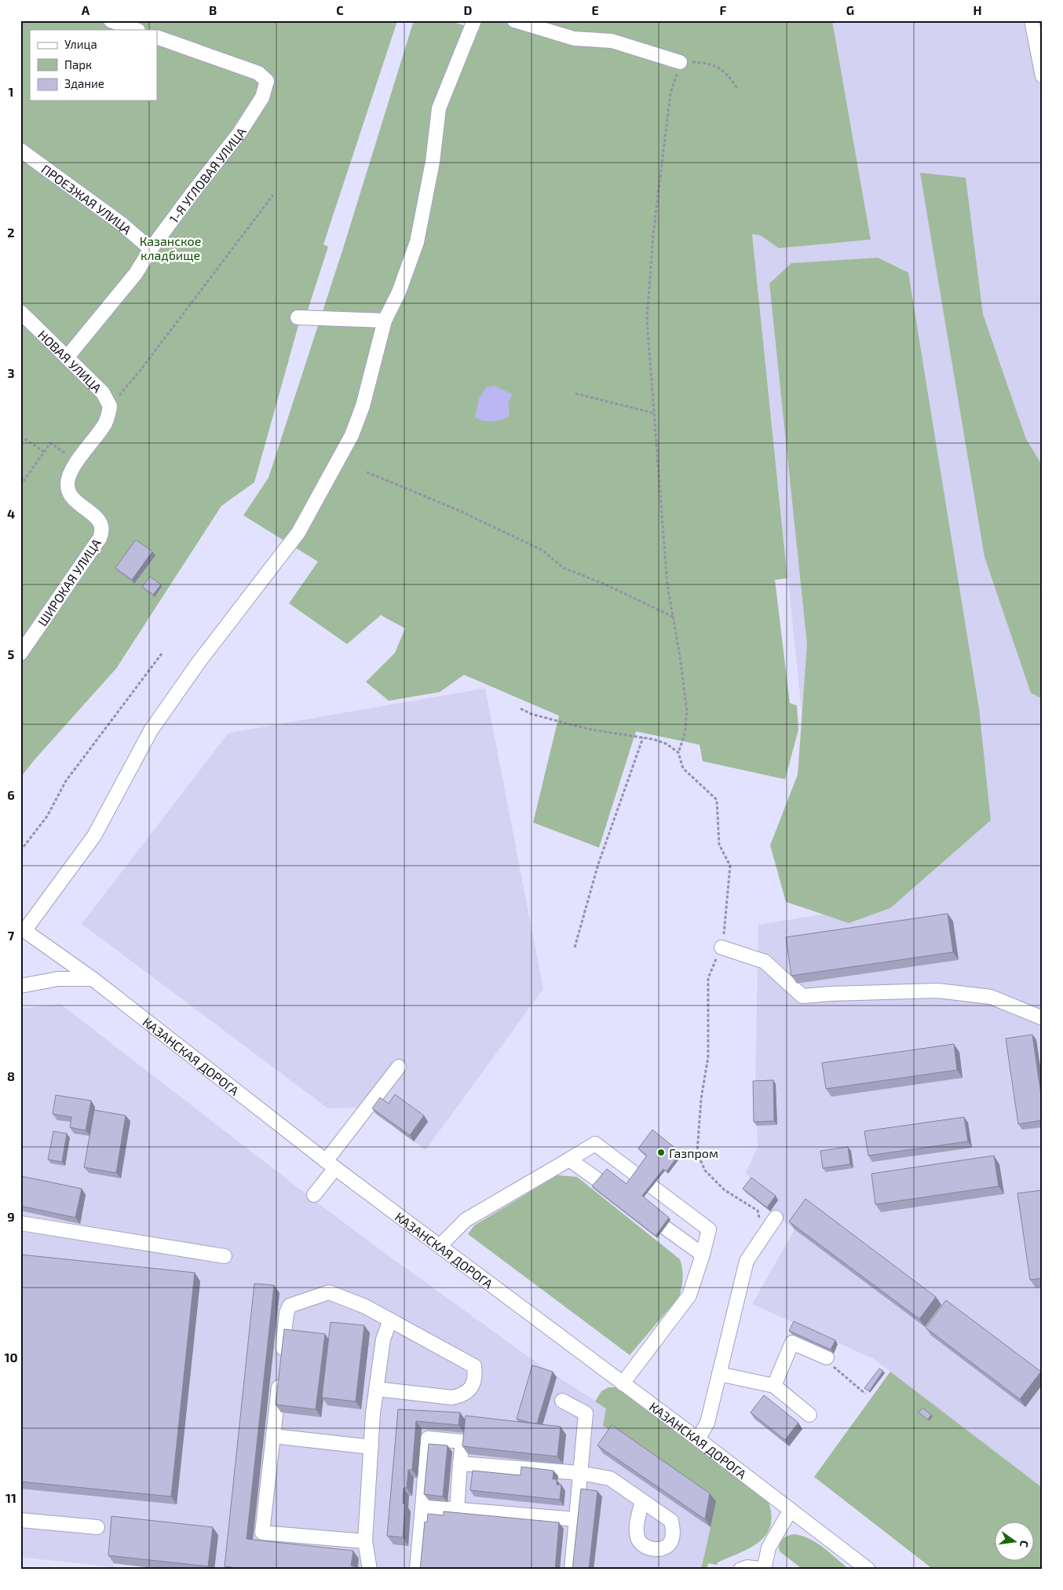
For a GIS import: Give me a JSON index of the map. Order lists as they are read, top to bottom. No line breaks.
{"streets":{"street":["1-Я УГЛОВАЯ УЛИЦА","ПРОЕЗЖАЯ УЛИЦА","НОВАЯ УЛИЦА","ШИРОКАЯ УЛИЦА","КАЗАНСКАЯ ДОРОГА"]},"crossings":[["1-Я УГЛОВАЯ УЛИЦА","ПРОЕЗЖАЯ УЛИЦА"],["1-Я УГЛОВАЯ УЛИЦА","НОВАЯ УЛИЦА"],["НОВАЯ УЛИЦА","ШИРОКАЯ УЛИЦА"]],"parks":["Казанское кладбище"],"places":["Газпром"],"legend":["Улица","Парк","Здание"],"north":"right","grid":{"columns":["A","B","C","D","E","F","G","H"],"rows":["1","2","3","4","5","6","7","8","9","10","11"]}}
